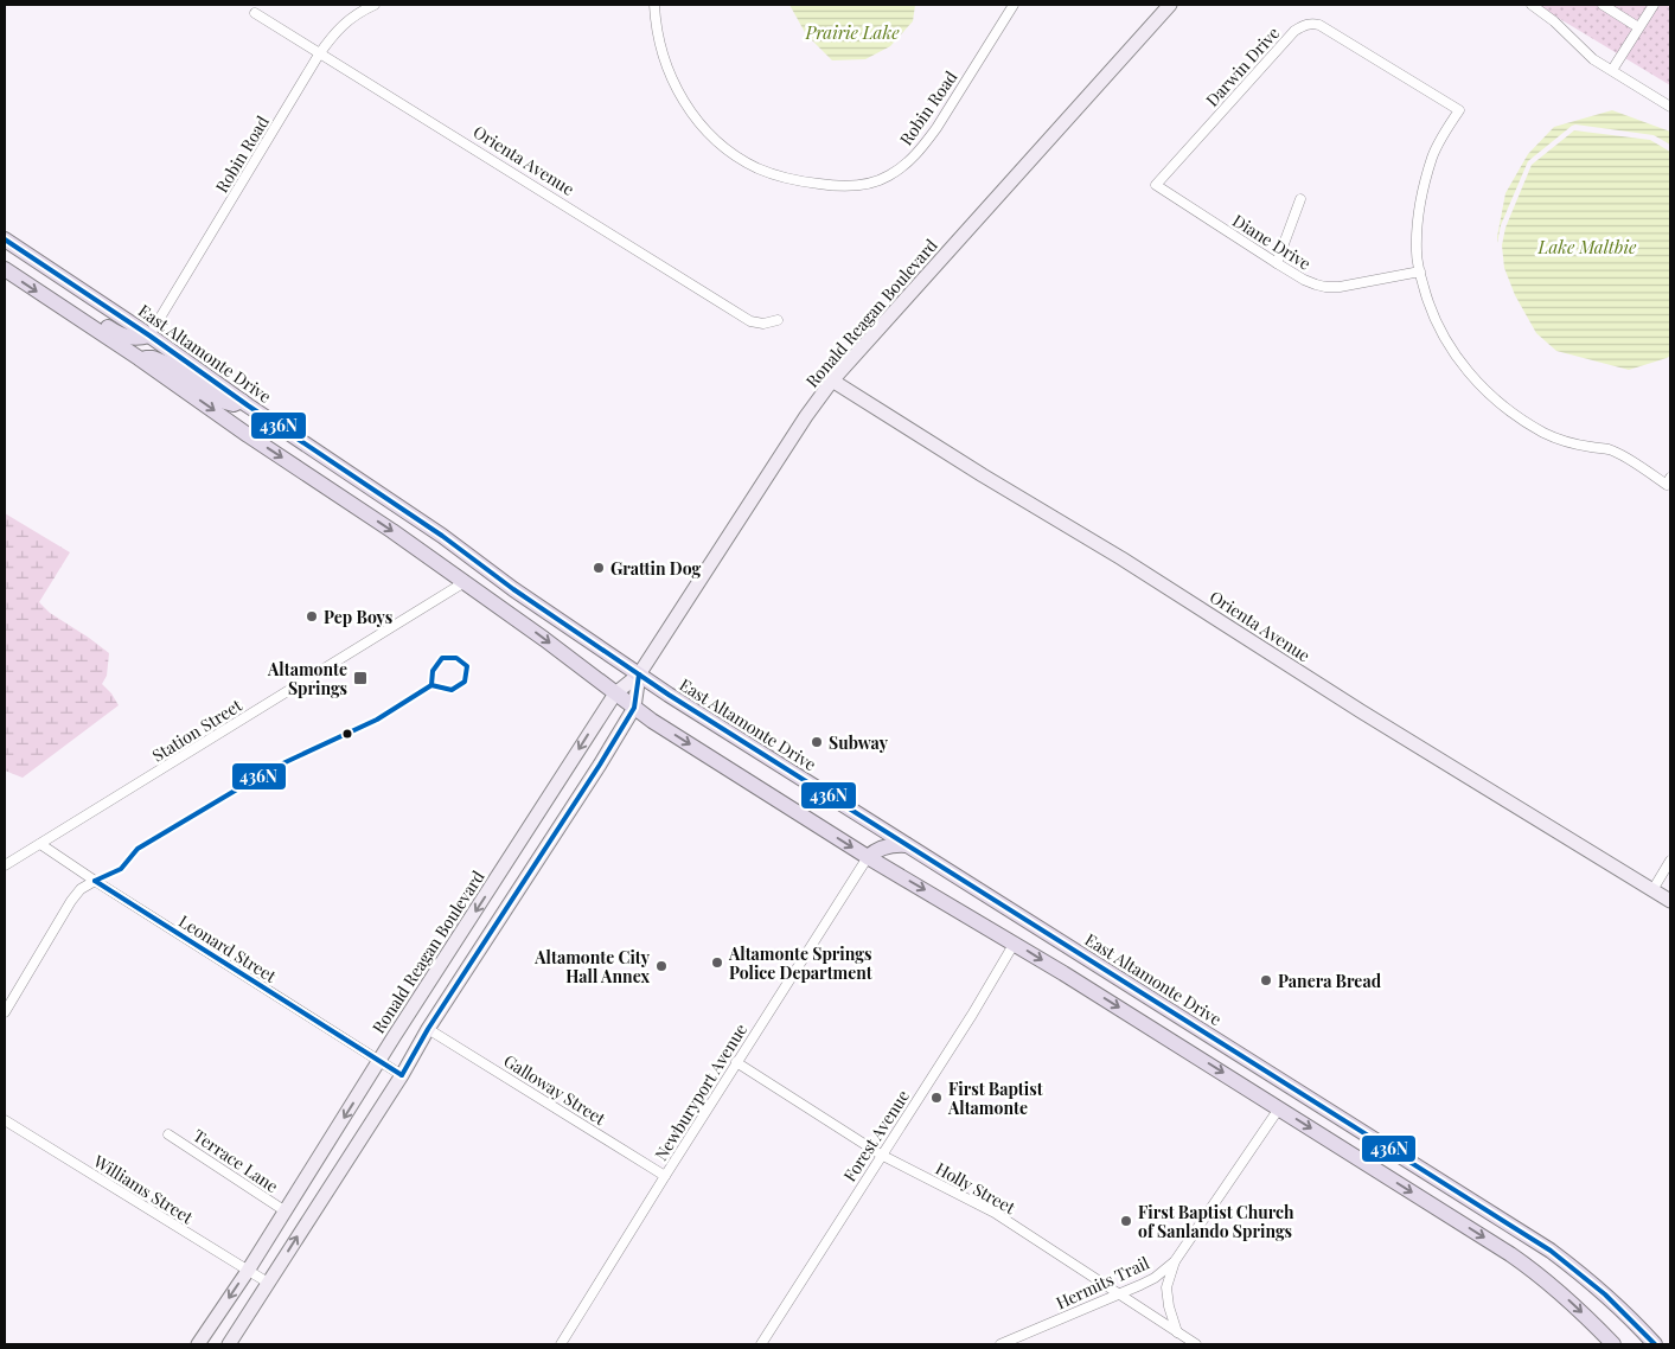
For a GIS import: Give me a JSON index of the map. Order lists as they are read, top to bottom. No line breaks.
{"streets":{"main road":["East Altamonte Drive"],"street":["Darwin Drive","Robin Road","Orienta Avenue","Diane Drive","Ronald Reagan Boulevard","Station Street","Leonard Street","Galloway Street","Newburyport Avenue","Forest Avenue","Terrace Lane","Holly Street","Williams Street","Hermits Trail"]},"crossings":[["Darwin Drive","Diane Drive"],["Robin Road","Orienta Avenue"],["Robin Road","East Altamonte Drive"],["Orienta Avenue","Ronald Reagan Boulevard"],["Ronald Reagan Boulevard","East Altamonte Drive"],["Ronald Reagan Boulevard","Leonard Street"],["Ronald Reagan Boulevard","Galloway Street"],["Ronald Reagan Boulevard","Terrace Lane"],["Ronald Reagan Boulevard","Williams Street"],["Station Street","Leonard Street"],["Galloway Street","Newburyport Avenue"],["Newburyport Avenue","Holly Street"],["Forest Avenue","Holly Street"],["Holly Street","Hermits Trail"]],"water":["Prairie Lake","Lake Maltbie"],"places":{"other":["Grattin Dog","Pep Boys","Subway","Altamonte Springs Police Department","Altamonte City Hall Annex","Panera Bread","First Baptist Altamonte","First Baptist Church of Sanlando Springs"],"transit":["Altamonte Springs"]},"lines":["transit line 436N"]}
